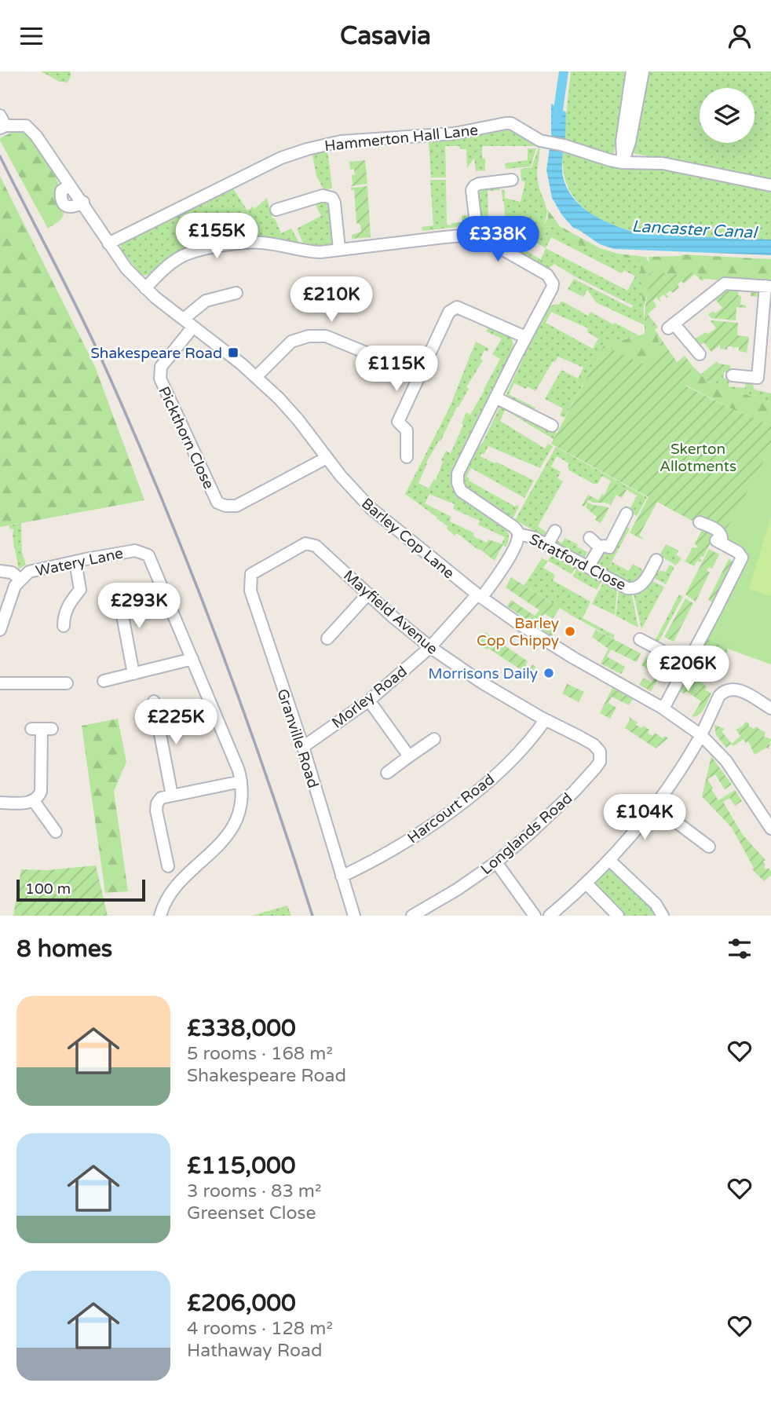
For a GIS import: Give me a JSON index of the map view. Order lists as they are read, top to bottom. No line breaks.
{"streets":{"street":["Hammerton Hall Lane","Pickthorn Close","Barley Cop Lane","Watery Lane","Stratford Close","Mayfield Avenue","Morley Road","Granville Road","Harcourt Road","Longlands Road"]},"crossings":[["Hammerton Hall Lane","Barley Cop Lane"],["Pickthorn Close","Barley Cop Lane"],["Barley Cop Lane","Morley Road"],["Mayfield Avenue","Morley Road"],["Mayfield Avenue","Granville Road"],["Mayfield Avenue","Harcourt Road"],["Mayfield Avenue","Longlands Road"],["Morley Road","Granville Road"],["Granville Road","Harcourt Road"]],"water":["Lancaster Canal"],"parks":["Skerton Allotments"],"places":{"transit":["Shakespeare Road"],"other":["Barley Cop Chippy","Morrisons Daily"]},"scale_bar":"100 m","page":{"header":"Casavia","price":["£155K","£338K","£210K","£115K","£293K","£206K","£225K","£104K"],"scale":"100 m","heading":"8 homes","list":[{"name":"£338,000","note":"5 rooms · 168 m² · Shakespeare Road"},{"name":"£115,000","note":"3 rooms · 83 m² · Greenset Close"},{"name":"£206,000","note":"4 rooms · 128 m² · Hathaway Road"}]}}
